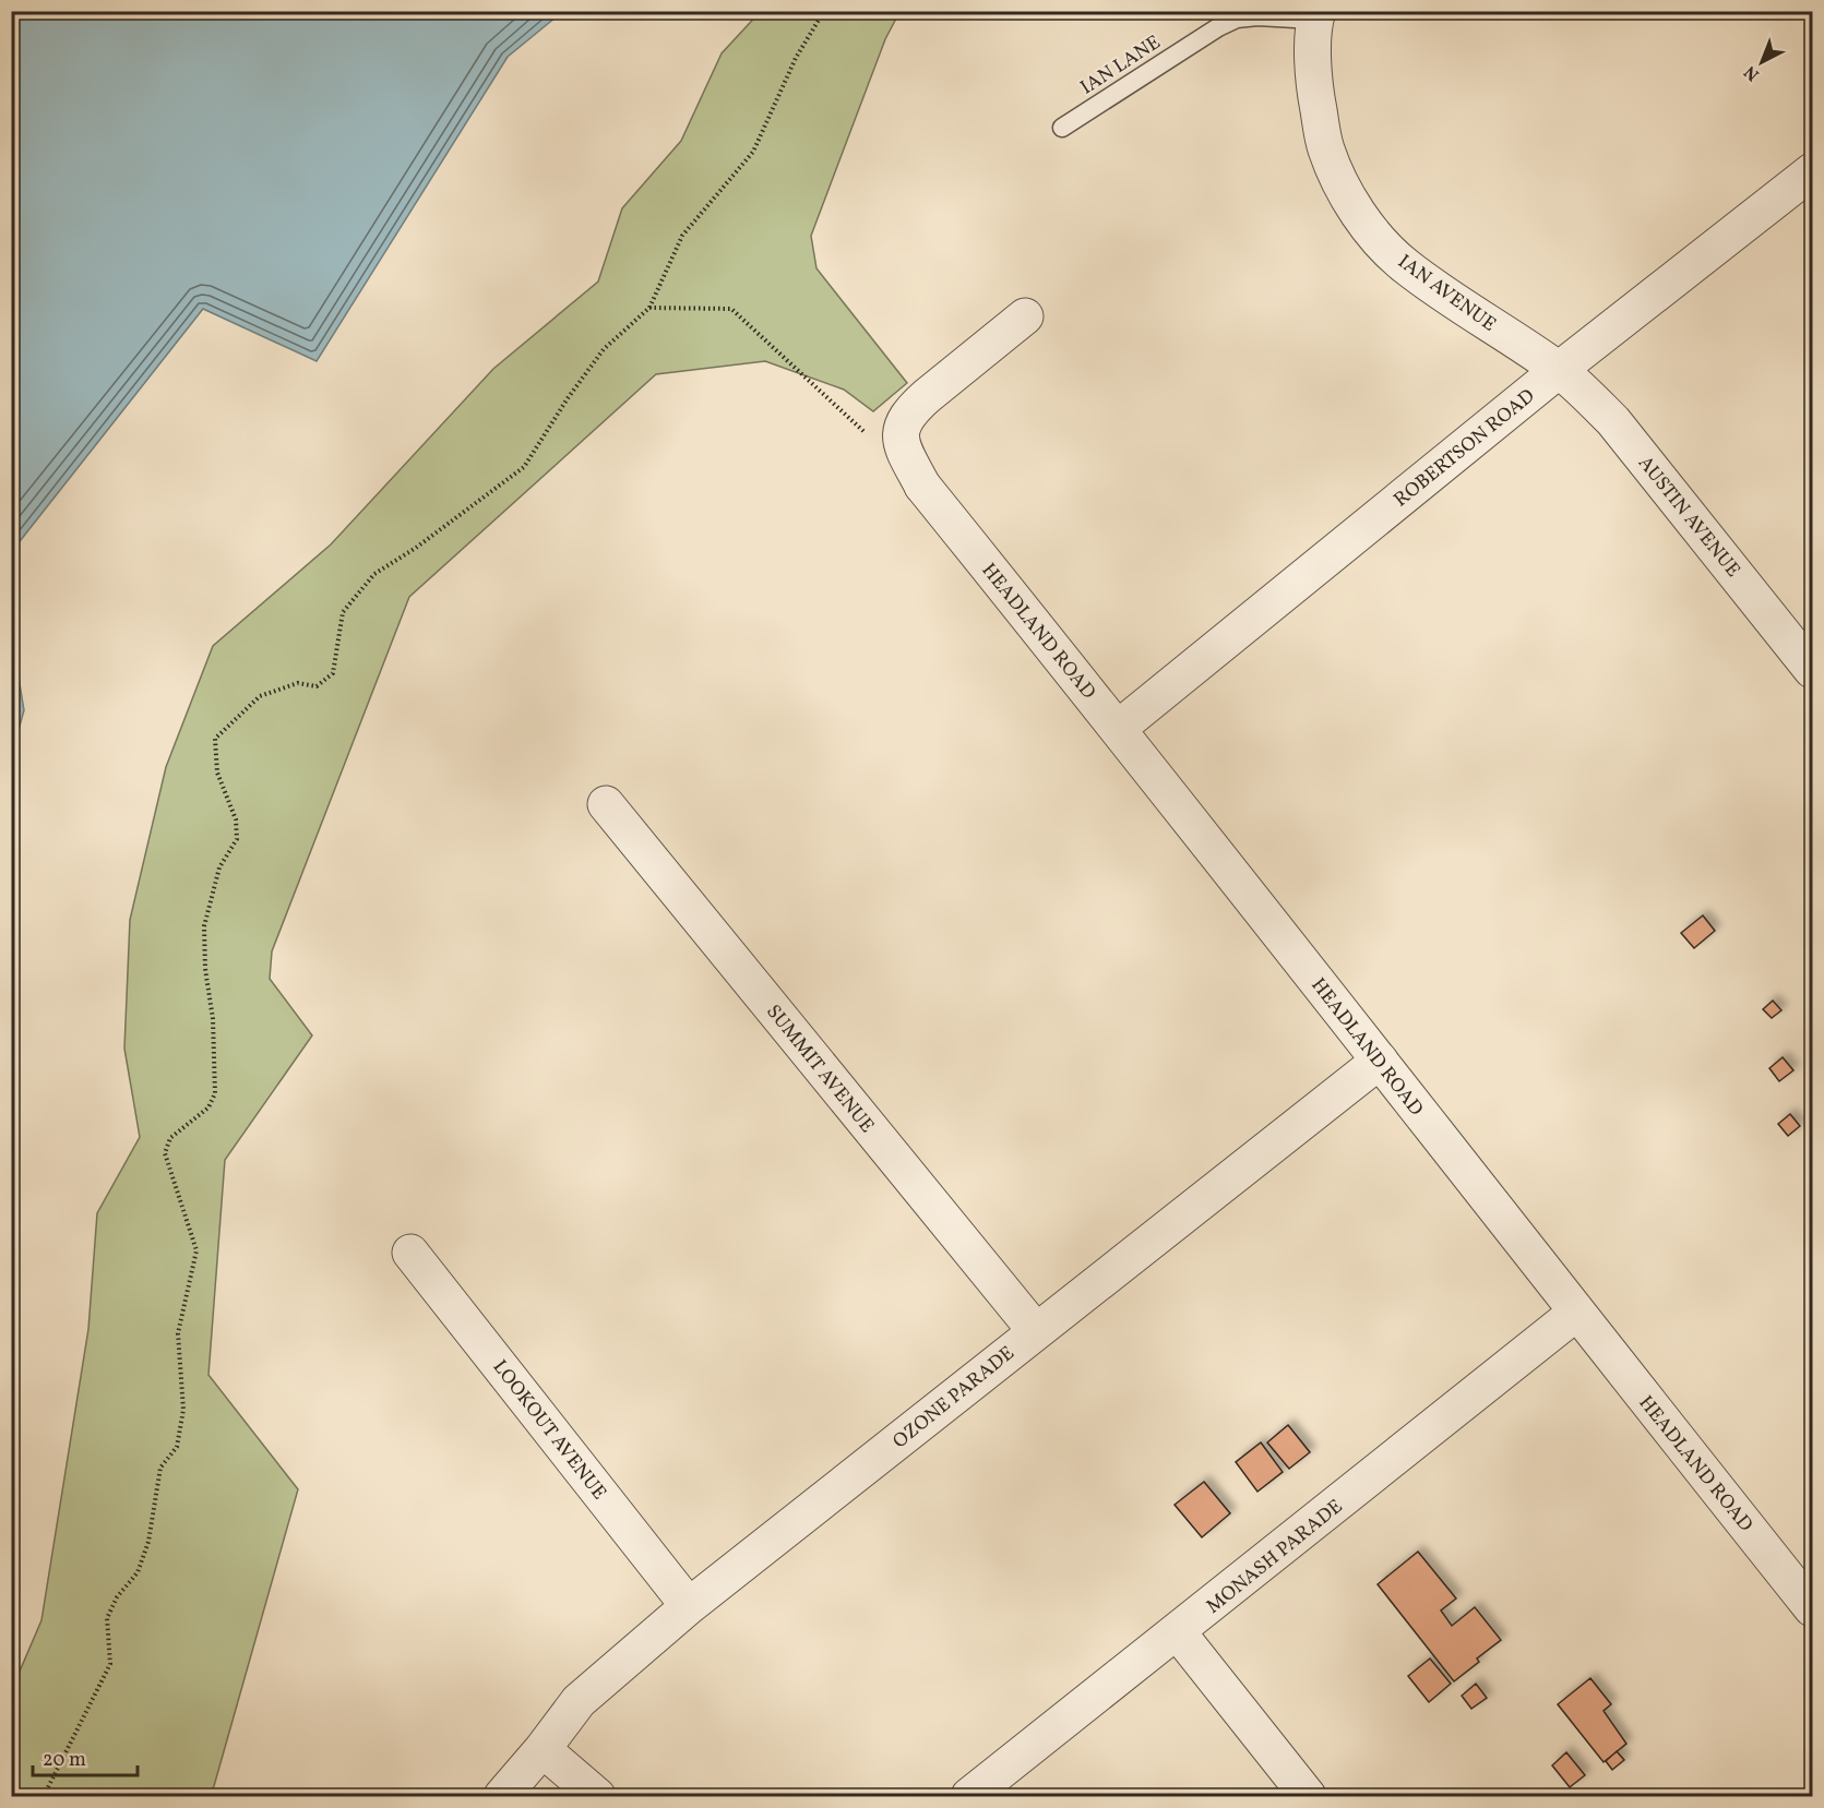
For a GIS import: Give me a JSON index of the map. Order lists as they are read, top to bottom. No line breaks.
{"streets":{"street":["IAN AVENUE","ROBERTSON ROAD","AUSTIN AVENUE","HEADLAND ROAD","SUMMIT AVENUE","OZONE PARADE","LOOKOUT AVENUE","MONASH PARADE"],"lane":["IAN LANE"]},"crossings":[["IAN LANE","IAN AVENUE"],["IAN AVENUE","ROBERTSON ROAD"],["IAN AVENUE","AUSTIN AVENUE"],["ROBERTSON ROAD","AUSTIN AVENUE"],["ROBERTSON ROAD","HEADLAND ROAD"],["HEADLAND ROAD","OZONE PARADE"],["HEADLAND ROAD","MONASH PARADE"],["SUMMIT AVENUE","OZONE PARADE"],["OZONE PARADE","LOOKOUT AVENUE"]],"scale_bar":"20 m","north":"bottom left"}
